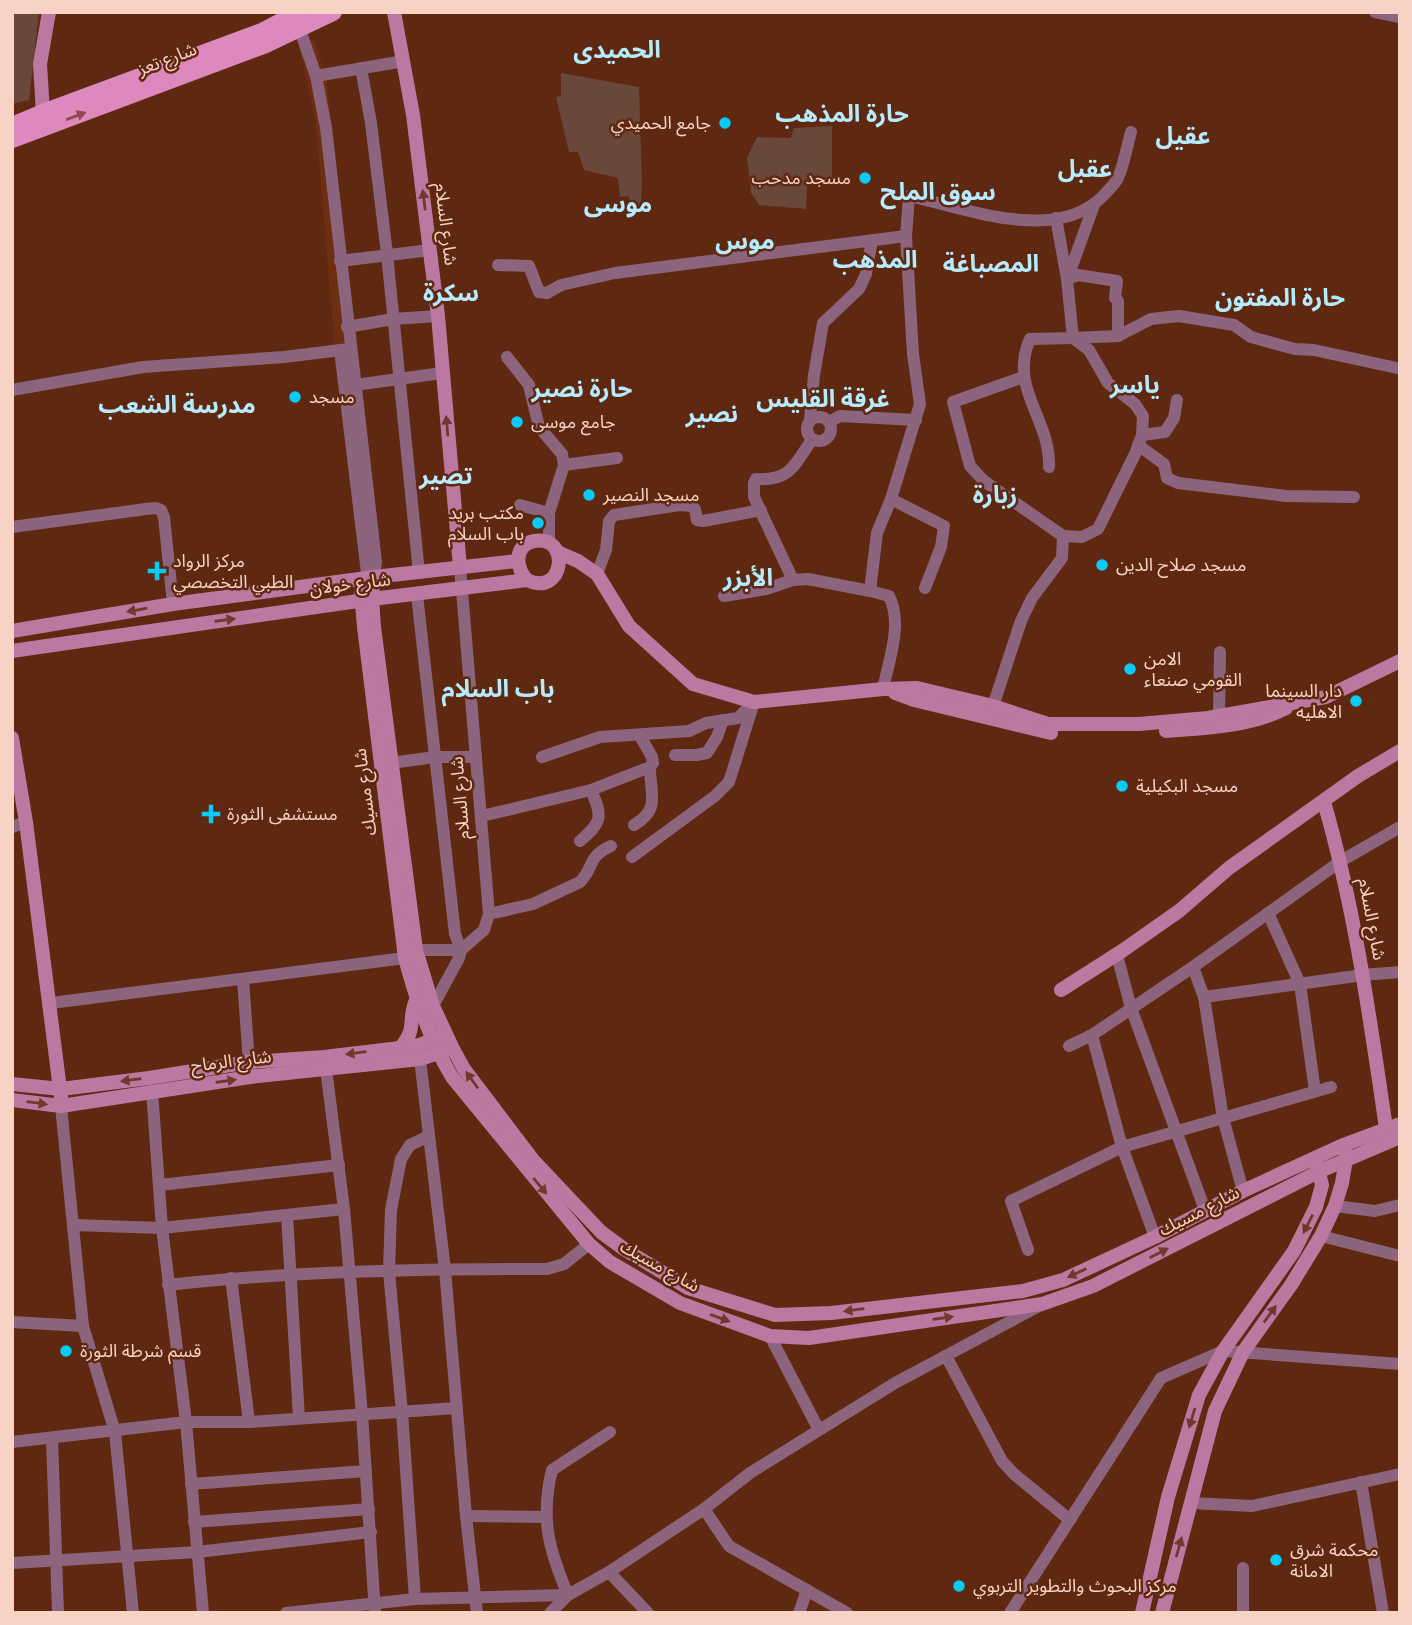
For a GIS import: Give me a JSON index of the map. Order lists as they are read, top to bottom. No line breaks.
{"streets":{"main road":["شارع تعز"],"street":["شارع السلام","شارع خولان","شارع مسيك","شارع الرماح"]},"crossings":[["شارع السلام","شارع خولان"],["شارع السلام","شارع مسيك"],["شارع خولان","شارع مسيك"],["شارع مسيك","شارع الرماح"]],"districts":["الحميدى","حارة المذهب","عقيل","عقبل","سوق الملح","موسى","موس","المذهب","المصباغة","سكرة","حارة المفتون","ياسر","حارة نصير","غرقة القليس","مدرسة الشعب","نصير","تصير","زبارة","الأبزر","باب السلام"],"places":{"other":["جامع الحميدي","مسجد مدحب","مسجد","جامع موسى","مسجد النصير","مكتب بريد باب السلام","مسجد صلاح الدين","الامن القومي صنعاء","دار السينما الاهليه","مسجد البكيلية","قسم شرطة الثورة","محكمة شرق الامانة","مركز البحوث والتطوير التربوي"],"health":["مركز الرواد الطبي التخصصي","مستشفى الثورة"]}}
